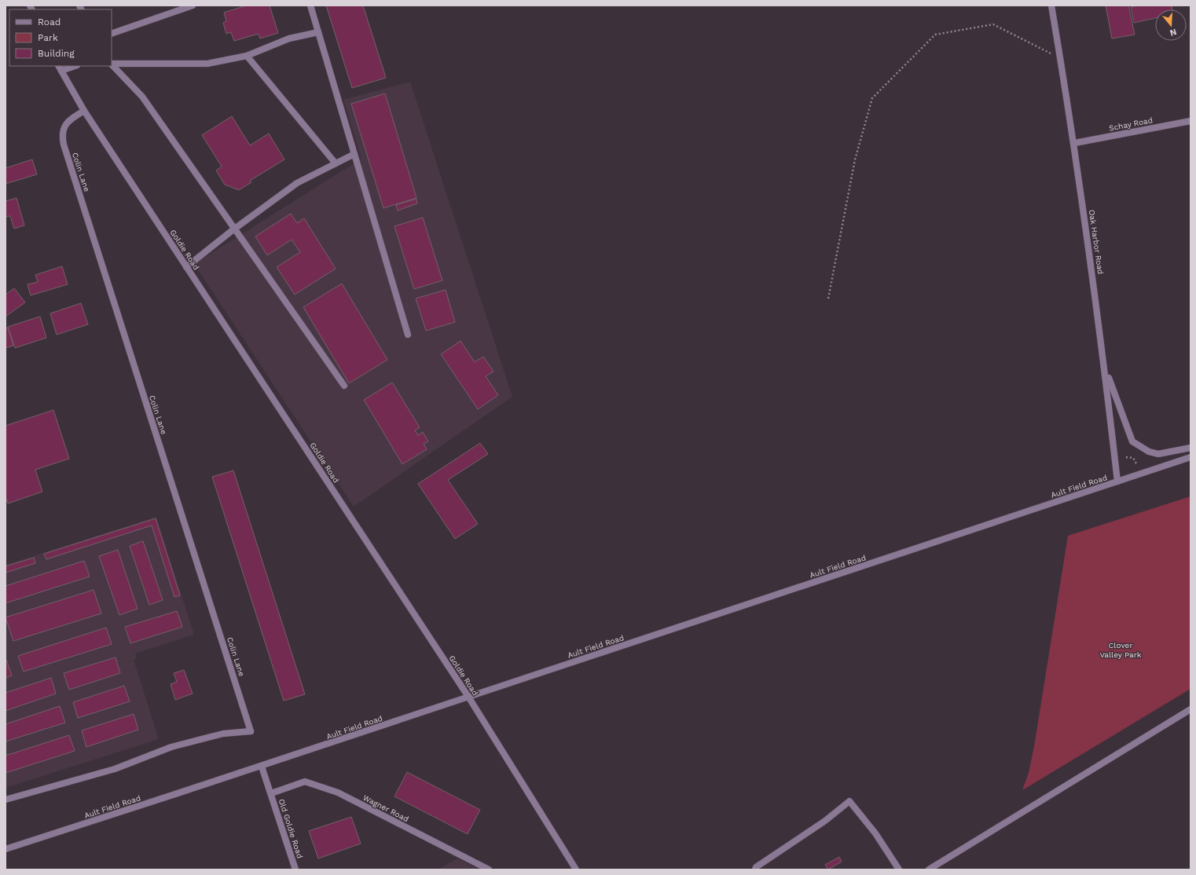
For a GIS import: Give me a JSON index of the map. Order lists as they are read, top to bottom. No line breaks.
{"streets":{"street":["Schay Road","Colin Lane","Oak Harbor Road","Goldie Road","Ault Field Road","Wagner Road","Old Goldie Road"]},"crossings":[["Schay Road","Oak Harbor Road"],["Colin Lane","Goldie Road"],["Oak Harbor Road","Ault Field Road"],["Goldie Road","Ault Field Road"],["Wagner Road","Old Goldie Road"]],"parks":["Clover Valley Park"],"legend":["Road","Park","Building"],"north":"bottom"}
